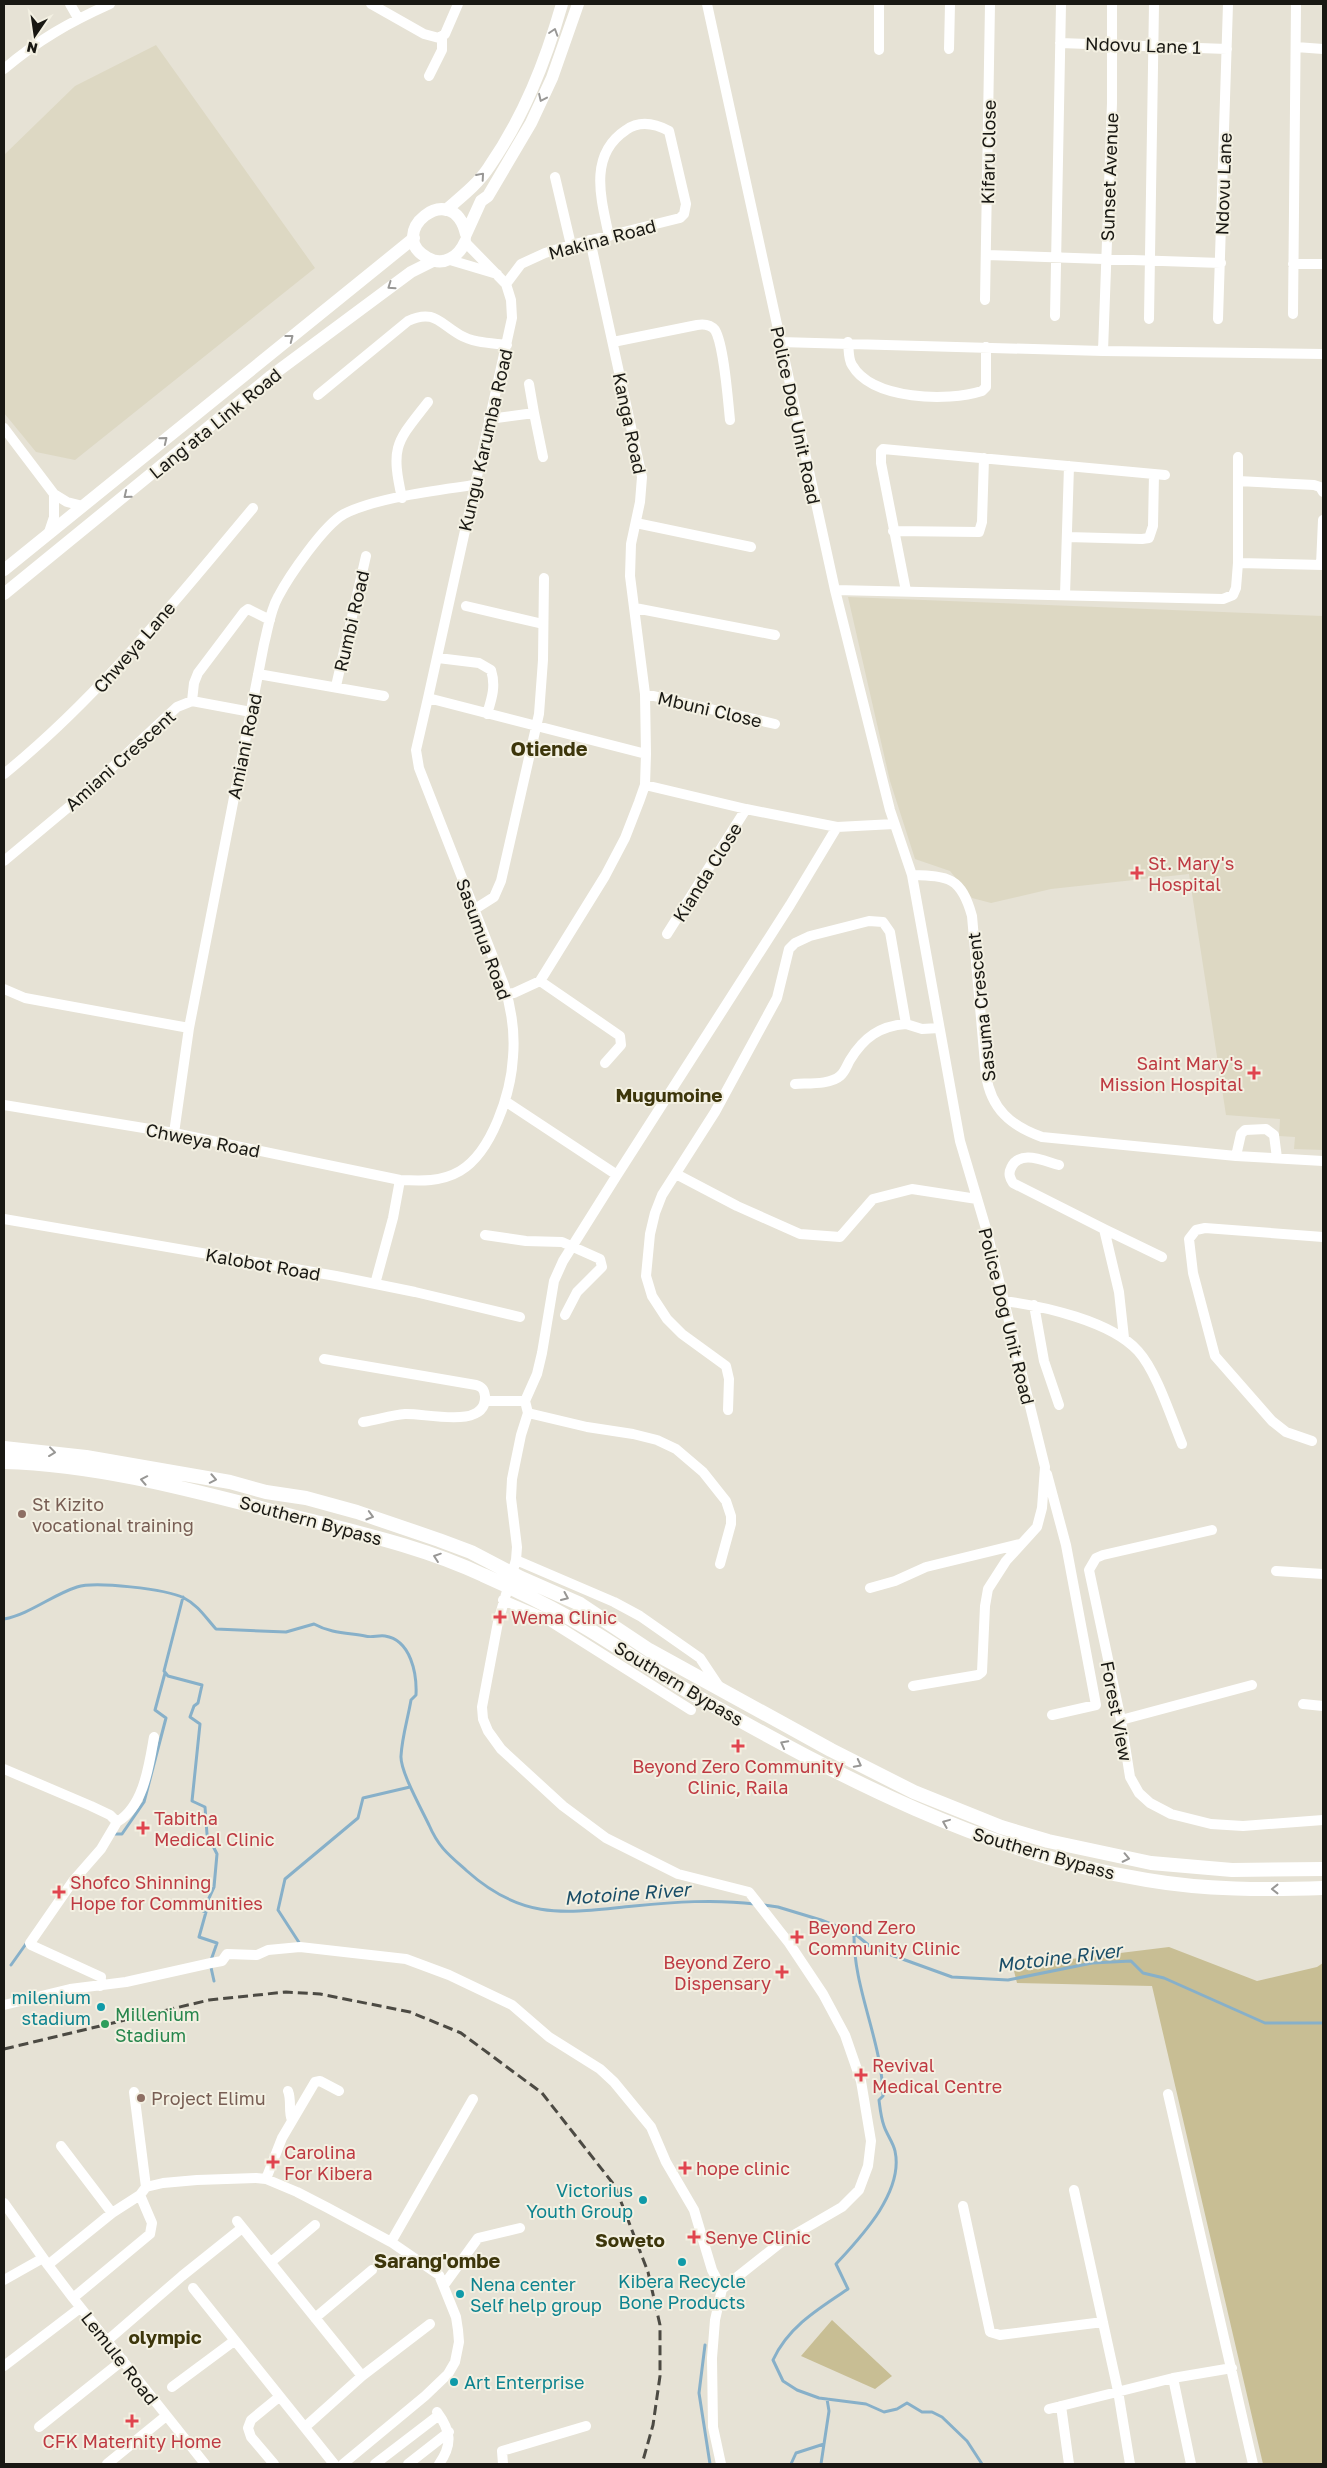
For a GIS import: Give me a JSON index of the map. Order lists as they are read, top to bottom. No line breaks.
{"streets":{"highway":["Southern Bypass"],"main road":["Lang'ata Link Road"],"street":["Ndovu Lane 1","Kifaru Close","Sunset Avenue","Ndovu Lane","Makina Road","Police Dog Unit Road","Kanga Road","Kungu Karumba Road","Rumbi Road","Chweya Lane","Mbuni Close","Amiani Road","Amiani Crescent","Kianda Close","Sasumua Road","Sasuma Crescent","Chweya Road","Kalobot Road","Forest View","Lemule Road"]},"crossings":[["Ndovu Lane 1","Sunset Avenue"],["Ndovu Lane 1","Ndovu Lane"],["Makina Road","Kanga Road"],["Makina Road","Kungu Karumba Road"],["Police Dog Unit Road","Sasuma Crescent"],["Lang'ata Link Road","Kungu Karumba Road"],["Kanga Road","Mbuni Close"],["Kungu Karumba Road","Amiani Road"],["Kungu Karumba Road","Sasumua Road"],["Rumbi Road","Amiani Road"],["Amiani Road","Amiani Crescent"],["Amiani Road","Chweya Road"],["Sasumua Road","Chweya Road"]],"districts":["Otiende","Mugumoine","Soweto","Sarang'ombe","olympic"],"water":["Motoine River"],"places":{"health":["St. Mary's Hospital","Saint Mary's Mission Hospital","Wema Clinic","Beyond Zero Community Clinic, Raila","Tabitha Medical Clinic","Shofco Shinning Hope for Communities","Beyond Zero Community Clinic","Beyond Zero Dispensary","Revival Medical Centre","Carolina For Kibera","hope clinic","Senye Clinic","CFK Maternity Home"],"other":["St Kizito vocational training","milenium stadium","Millenium Stadium","Project Elimu","Victorius Youth Group","Kibera Recycle Bone Products","Nena center Self help group","Art Enterprise"]},"north":"bottom"}
